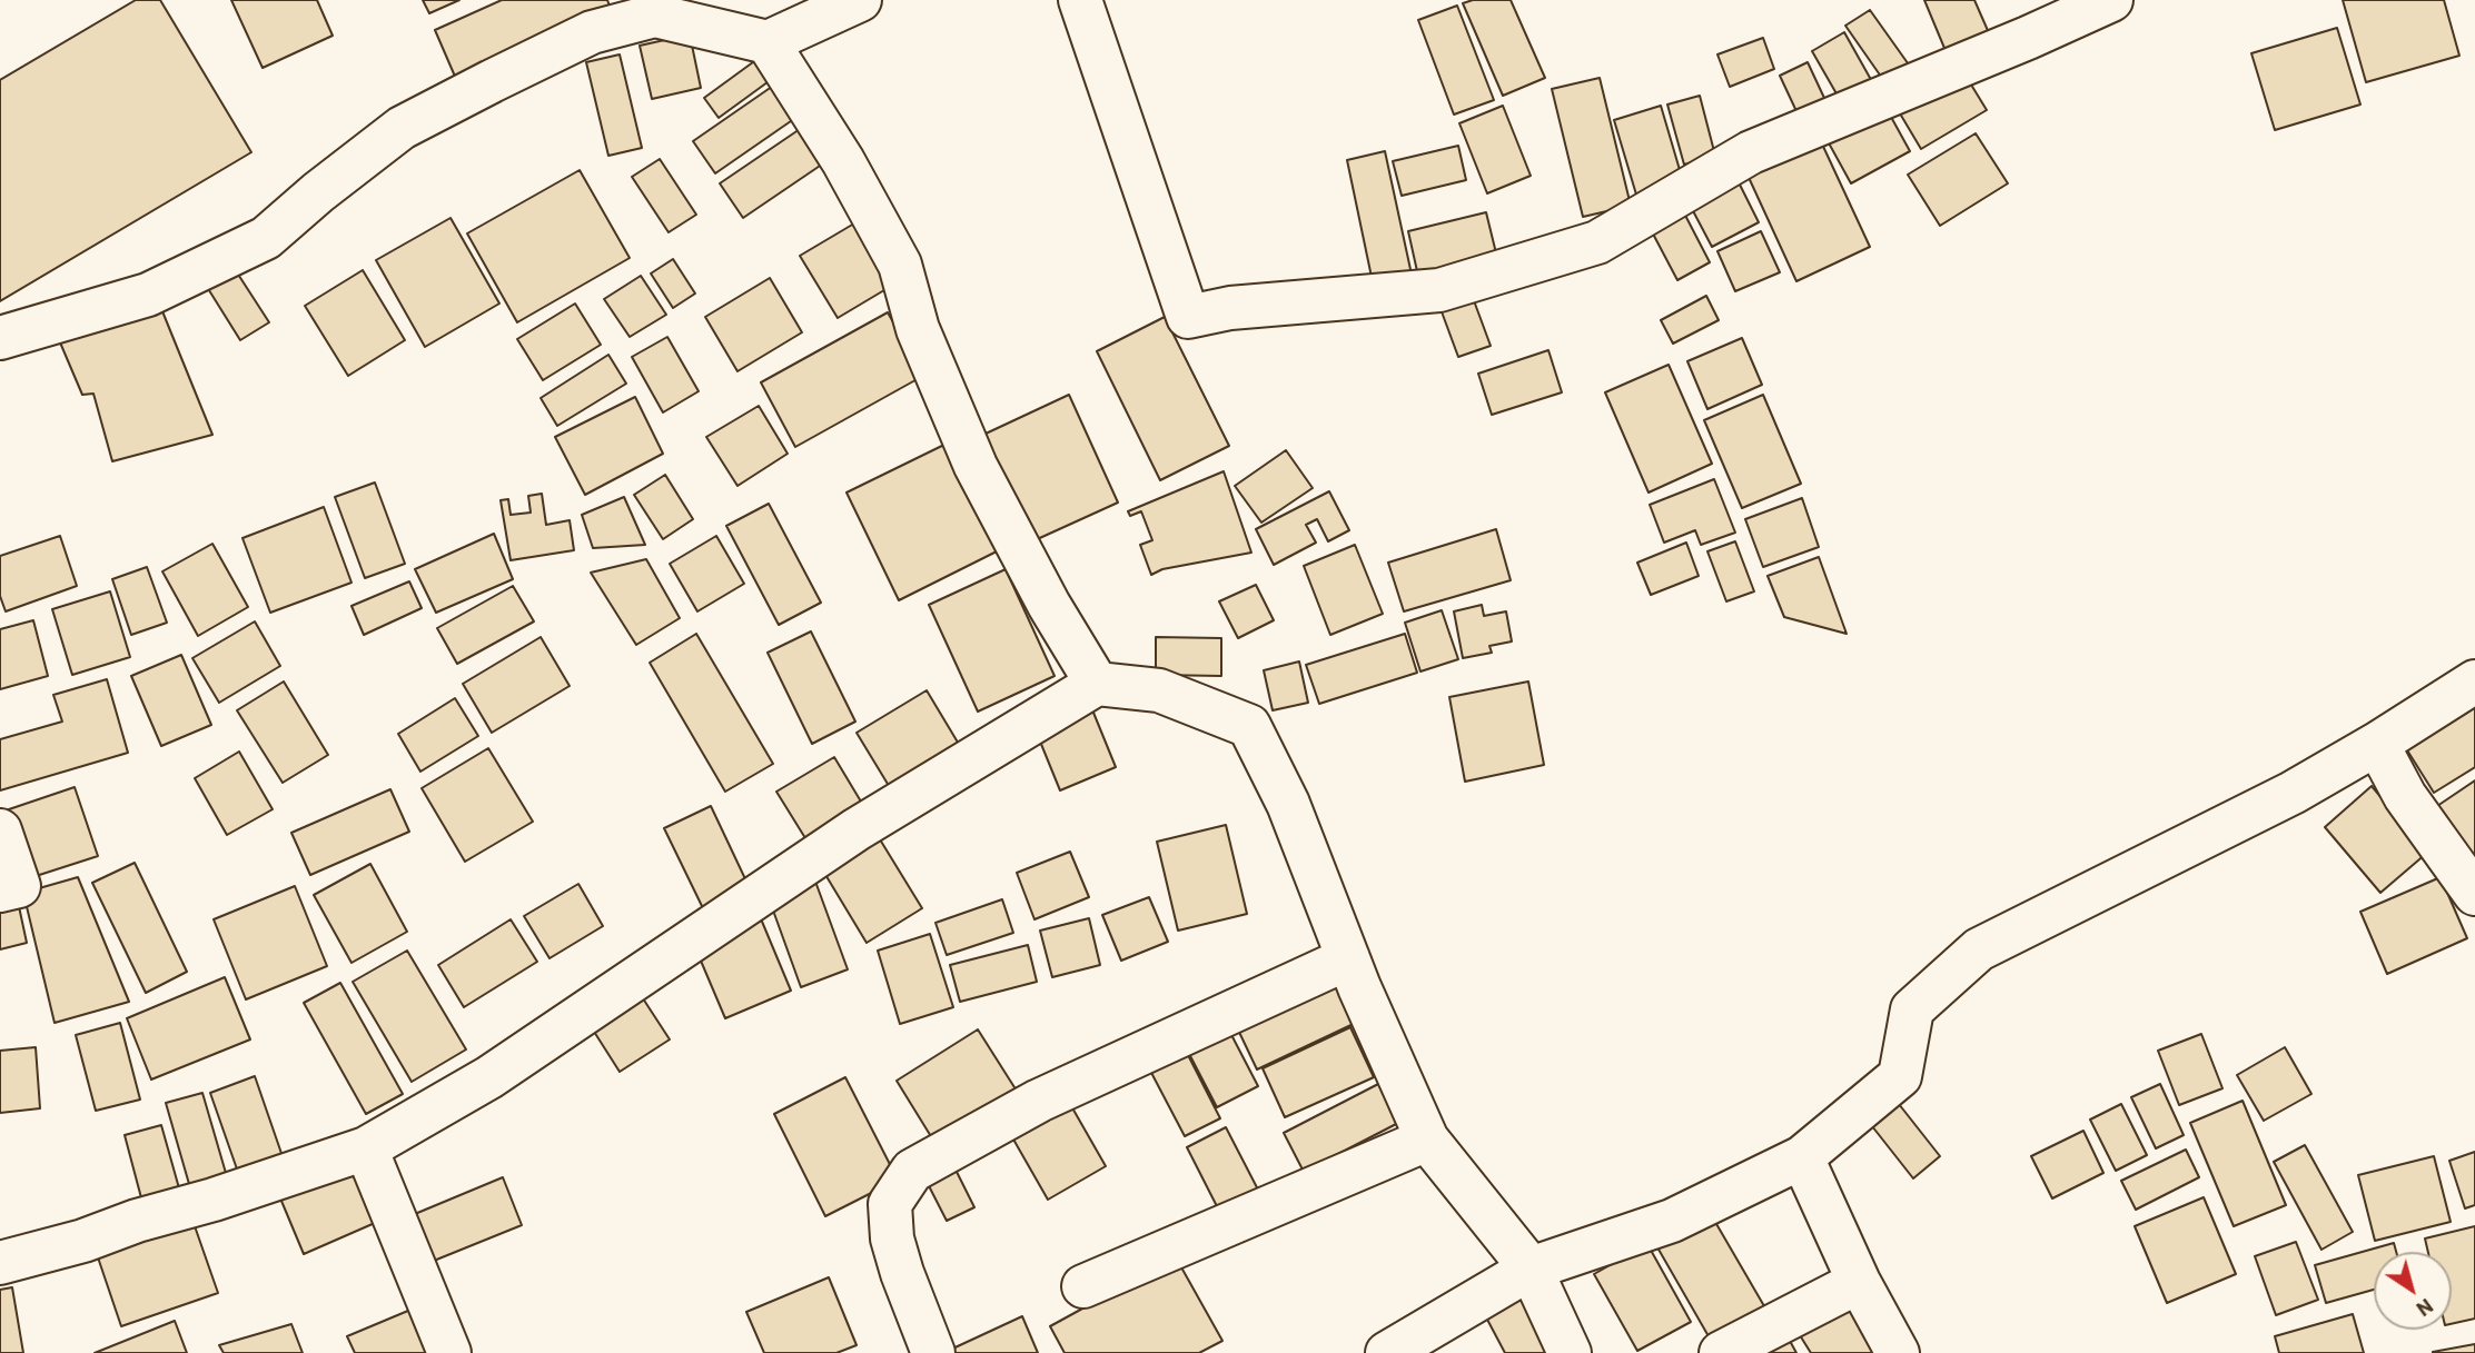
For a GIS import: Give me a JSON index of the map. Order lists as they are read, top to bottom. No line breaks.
{"north":"bottom right"}
